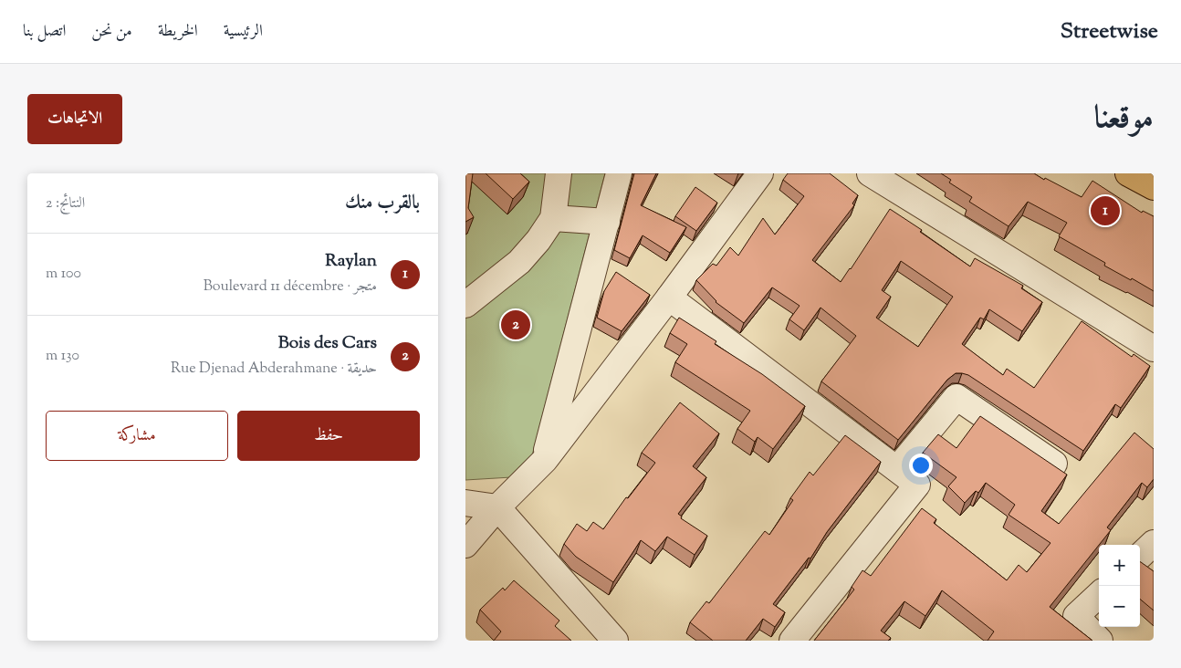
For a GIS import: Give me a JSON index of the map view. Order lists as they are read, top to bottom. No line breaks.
{"page":{"header":"Streetwise","nav":["الرئيسية","الخريطة","من نحن","اتصل بنا"],"title":"موقعنا","buttons":["الاتجاهات",["حفظ","مشاركة"]],"heading":["بالقرب منك","النتائج: 2"],"pins":["1","2"],"list":[{"mark":"1","name":"Raylan","note":"متجر · Boulevard 11 décembre","value":"100 m"},{"mark":"2","name":"Bois des Cars","note":"حديقة · Rue Djenad Abderahmane","value":"130 m"}],"map_buttons":["+","−"]}}
